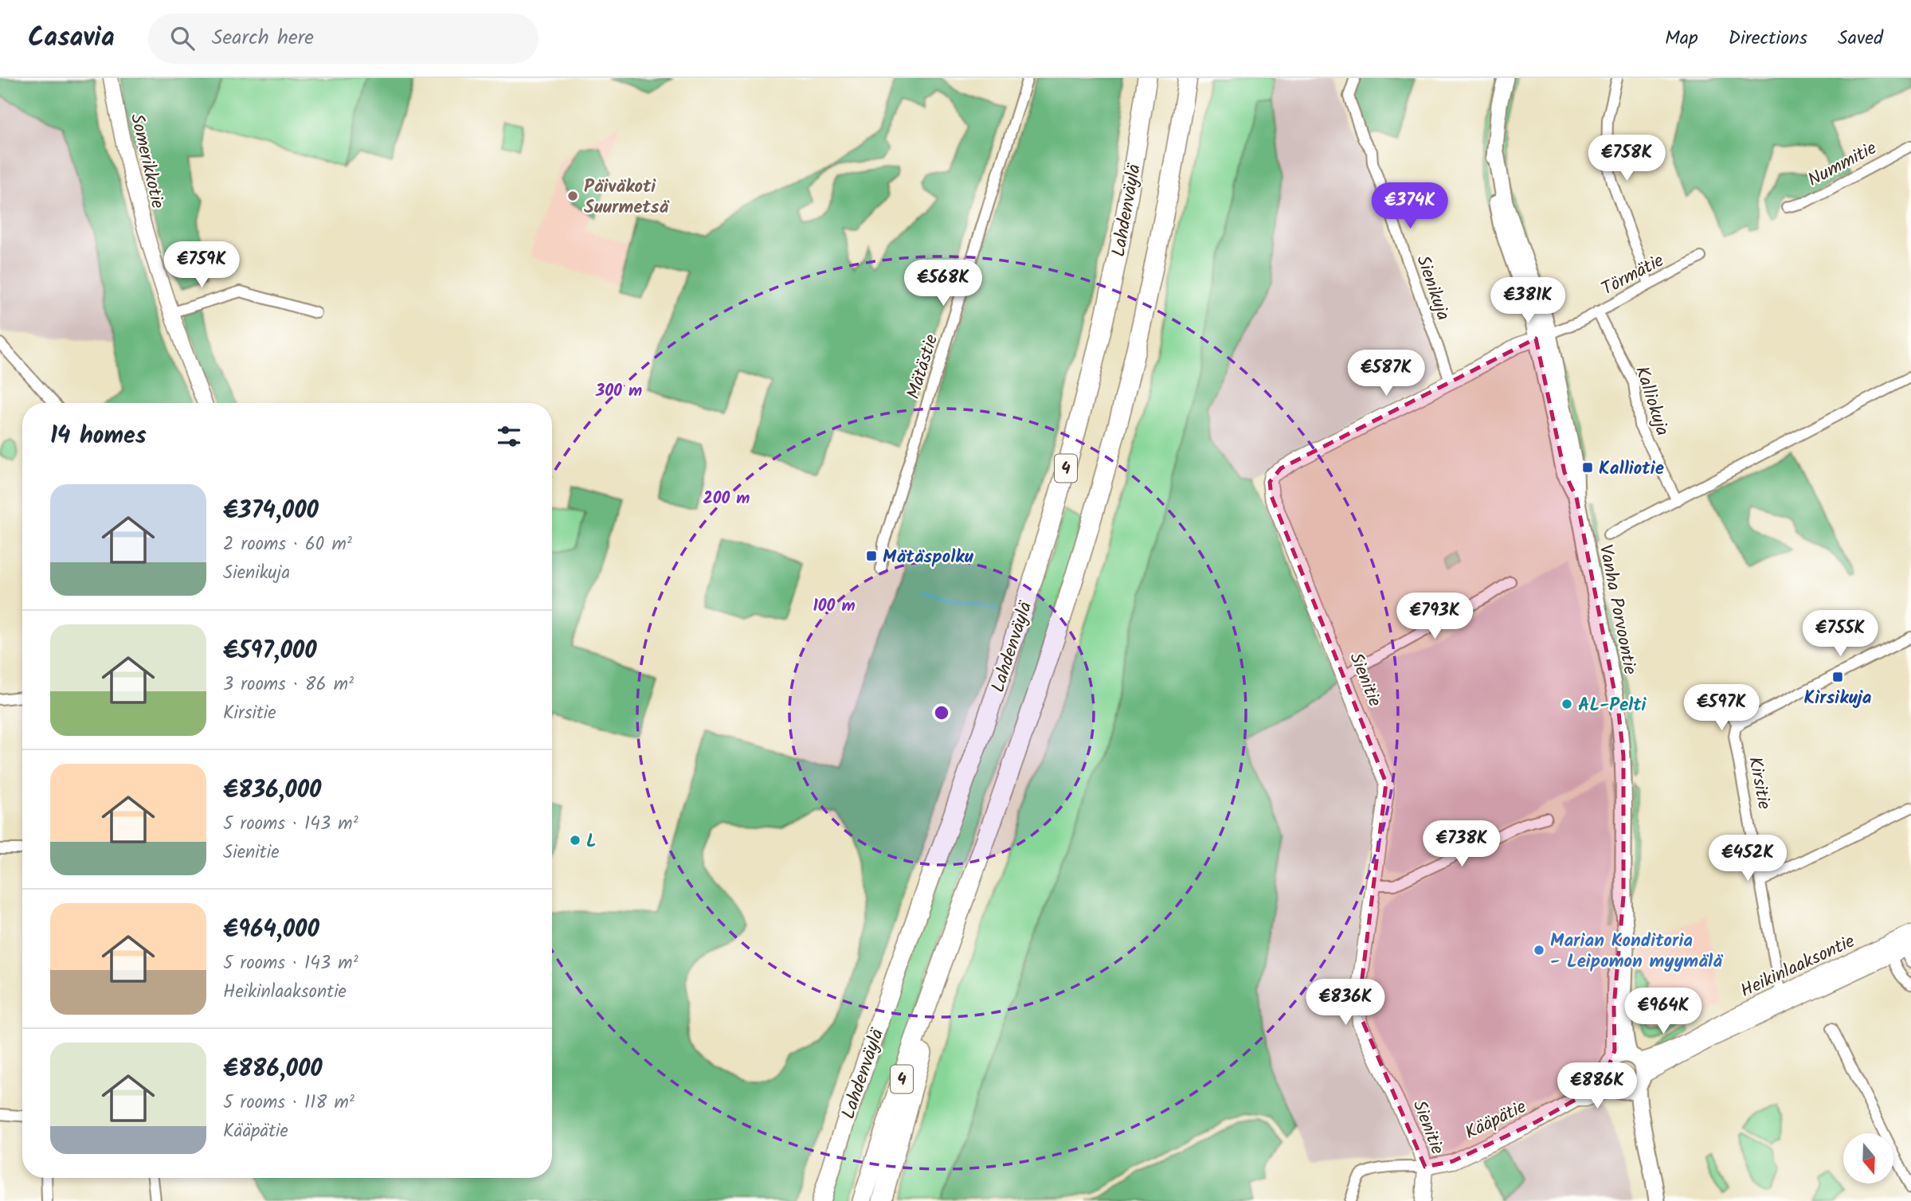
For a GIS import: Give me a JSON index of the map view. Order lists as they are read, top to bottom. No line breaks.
{"streets":{"highway":["Lahdenväylä","4"],"main road":["Vanha Porvoontie"],"street":["Somerikkotie","Nummitie","Törmätie","Sienikuja","Mätästie","Kalliokuja","Sienitie","Kirsitie","Heikinlaaksontie","Kääpätie"]},"crossings":[["Törmätie","Kalliokuja"],["Törmätie","Vanha Porvoontie"],["Törmätie","Sienitie"],["Sienikuja","Sienitie"],["Vanha Porvoontie","Sienitie"],["Vanha Porvoontie","Heikinlaaksontie"],["Vanha Porvoontie","Kääpätie"],["Sienitie","Kääpätie"],["Kirsitie","Heikinlaaksontie"],["Heikinlaaksontie","Kääpätie"]],"places":{"other":["Päiväkoti Suurmetsä","AL-Pelti","L","Marian Konditoria - Leipomon myymälä"],"transit":["Kalliotie","Mätäspolku","Kirsikuja"]},"north":"bottom","page":{"header":"Casavia","search":"Search here","nav":["Map","Directions","Saved"],"price":["€758K","€374K","€759K","€568K","€381K","€587K","€793K","€755K","€597K","€738K","€452K","€836K","€964K","€886K"],"heading":"14 homes","list":[{"name":"€374,000","note":"2 rooms · 60 m² · Sienikuja"},{"name":"€597,000","note":"3 rooms · 86 m² · Kirsitie"},{"name":"€836,000","note":"5 rooms · 143 m² · Sienitie"},{"name":"€964,000","note":"5 rooms · 143 m² · Heikinlaaksontie"},{"name":"€886,000","note":"5 rooms · 118 m² · Kääpätie"}]},"rings":["300 m","200 m","100 m"]}
